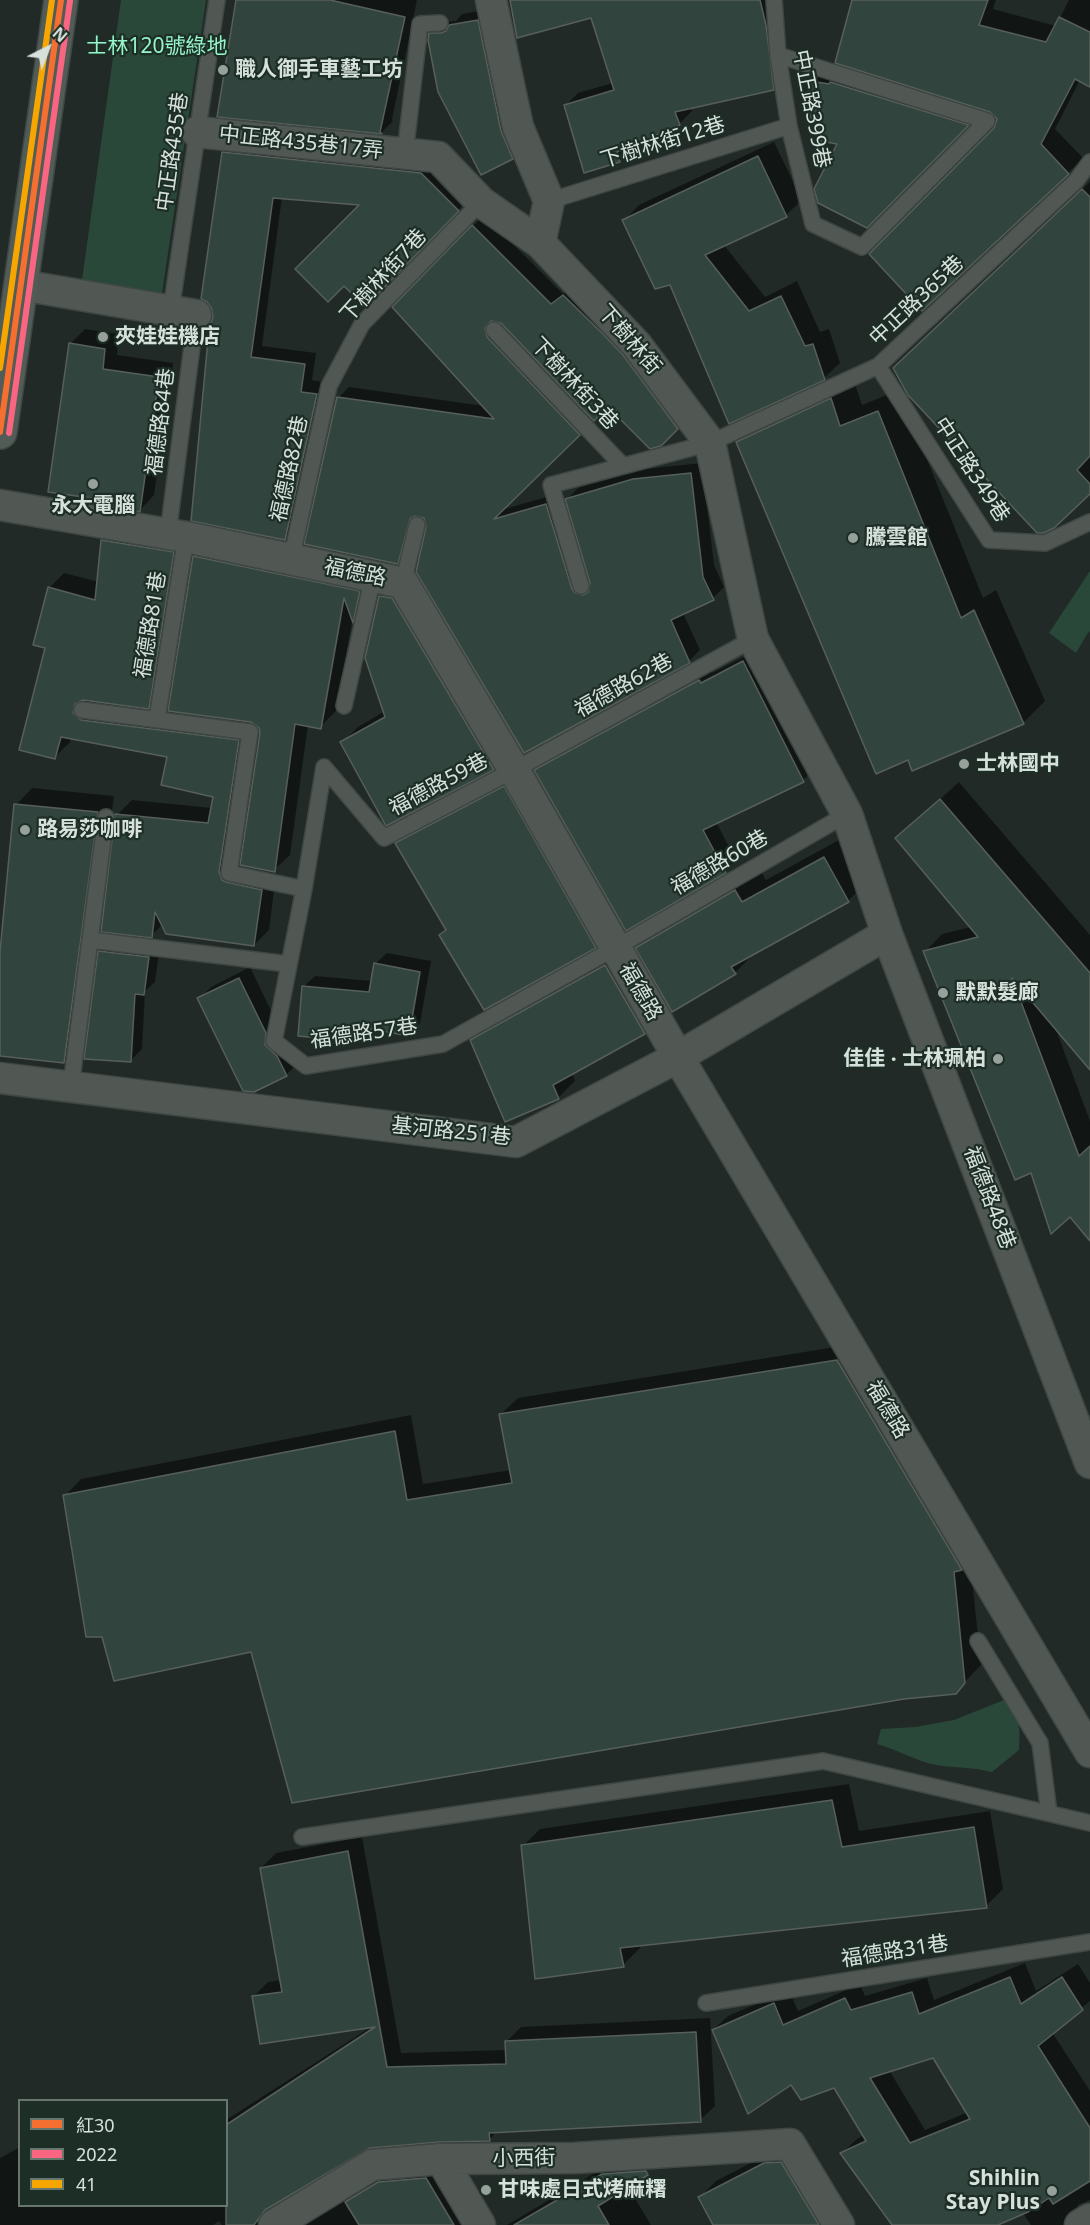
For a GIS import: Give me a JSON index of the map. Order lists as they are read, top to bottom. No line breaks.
{"streets":{"street":["中正路435巷17弄","下樹林街","福德路","基河路251巷","福德路48巷","小西街"],"lane":["中正路399巷","下樹林街12巷","中正路435巷","下樹林街7巷","中正路365巷","下樹林街3巷","福德路84巷","福德路82巷","中正路349巷","福德路81巷","福德路62巷","福德路59巷","福德路60巷","福德路57巷","福德路31巷"]},"crossings":[["中正路399巷","下樹林街12巷"],["中正路435巷17弄","中正路435巷"],["中正路435巷17弄","下樹林街"],["中正路435巷","福德路84巷"],["下樹林街7巷","下樹林街"],["下樹林街7巷","福德路82巷"],["中正路365巷","下樹林街"],["中正路365巷","下樹林街3巷"],["中正路365巷","中正路349巷"],["福德路84巷","福德路"],["福德路84巷","福德路81巷"],["福德路82巷","福德路"],["福德路","福德路81巷"],["福德路","福德路62巷"],["福德路","福德路59巷"],["福德路","福德路60巷"],["福德路","福德路57巷"],["福德路","基河路251巷"],["福德路62巷","福德路59巷"],["福德路59巷","福德路57巷"],["福德路60巷","福德路57巷"],["基河路251巷","福德路48巷"]],"parks":["士林120號綠地"],"places":["職人御手車藝工坊","夾娃娃機店","永大電腦","騰雲館","士林國中","路易莎咖啡","默默髮廊","佳佳 ‧ 士林珮柏","甘味處日式烤麻糬","Shihlin Stay Plus"],"lines":["transit line 紅30","transit line 41","transit line 2022"],"legend":["紅30","2022","41"],"north":"top right"}
